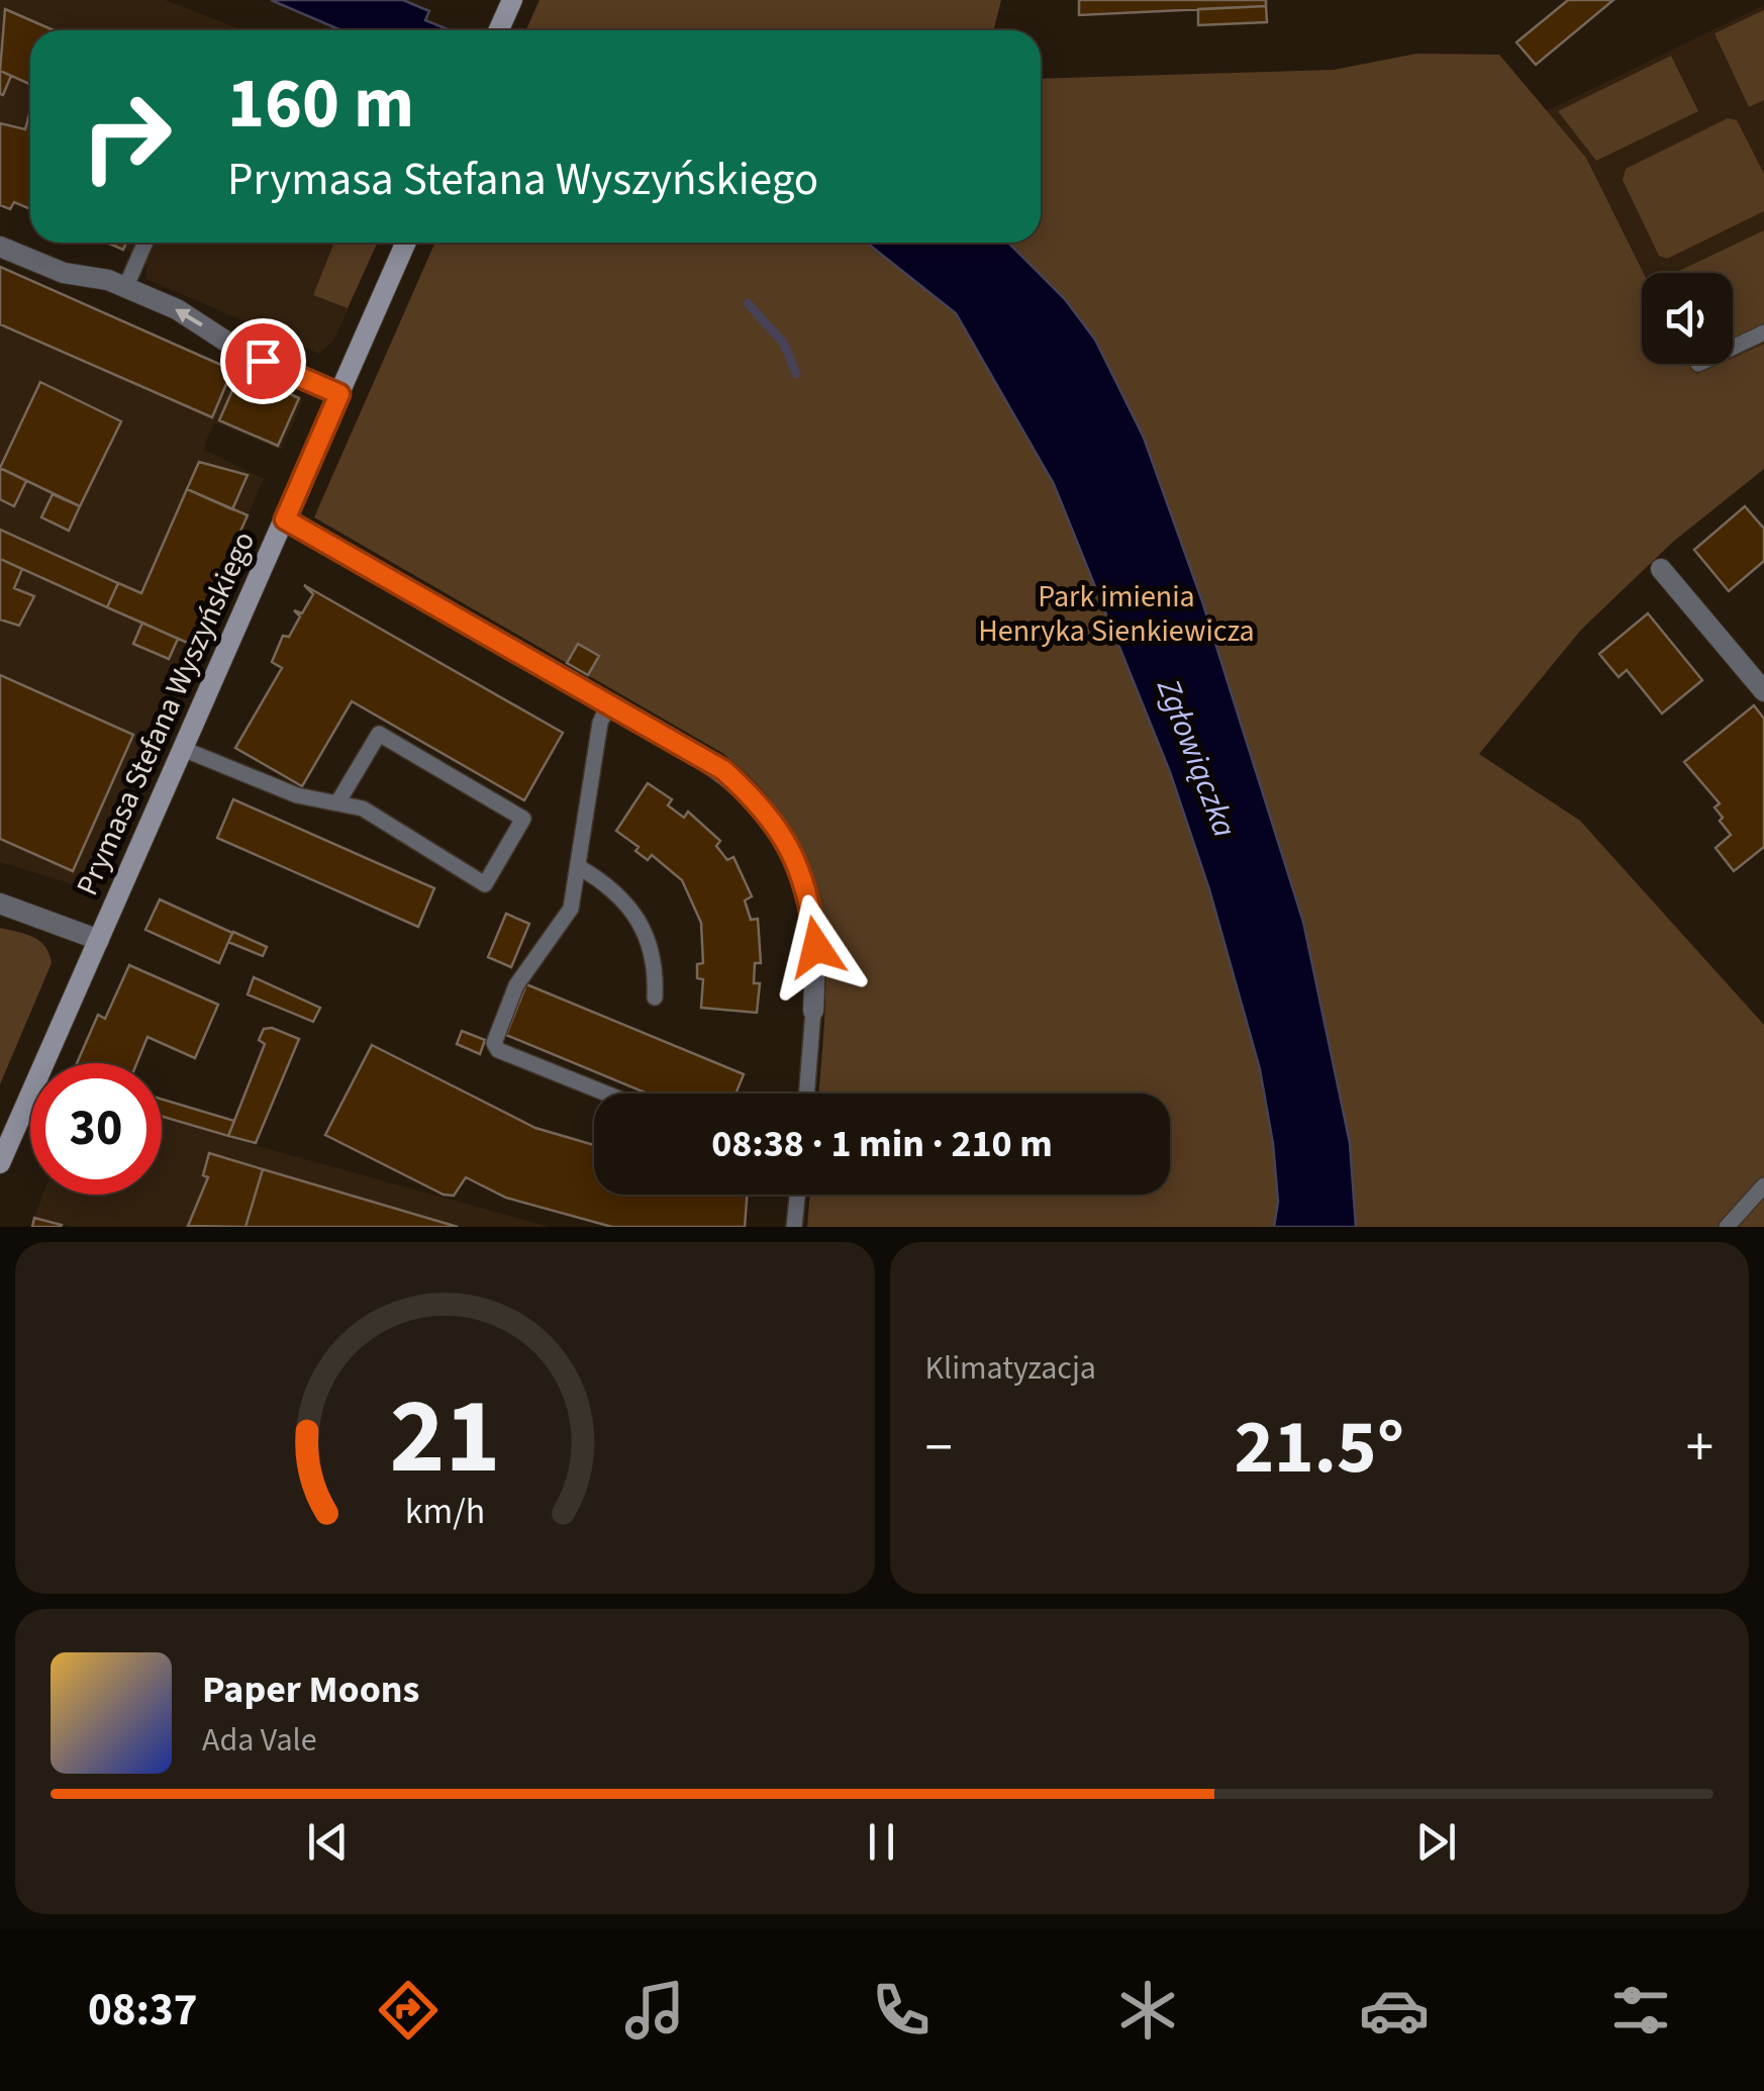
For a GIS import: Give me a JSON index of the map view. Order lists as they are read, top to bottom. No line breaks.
{"streets":{"main road":["Prymasa Stefana Wyszyńskiego"]},"water":["Zgłowiączka"],"parks":["Park imienia Henryka Sienkiewicza"],"page":{"turn":["160 m","Prymasa Stefana Wyszyńskiego"],"limit":"30","trip":"08:38 · 1 min · 210 m","tile":"Klimatyzacja","heat":["−","21.5°","+"],"song":["Paper Moons","Ada Vale"],"tabs":"08:37","gauge":["21","km/h"]}}
